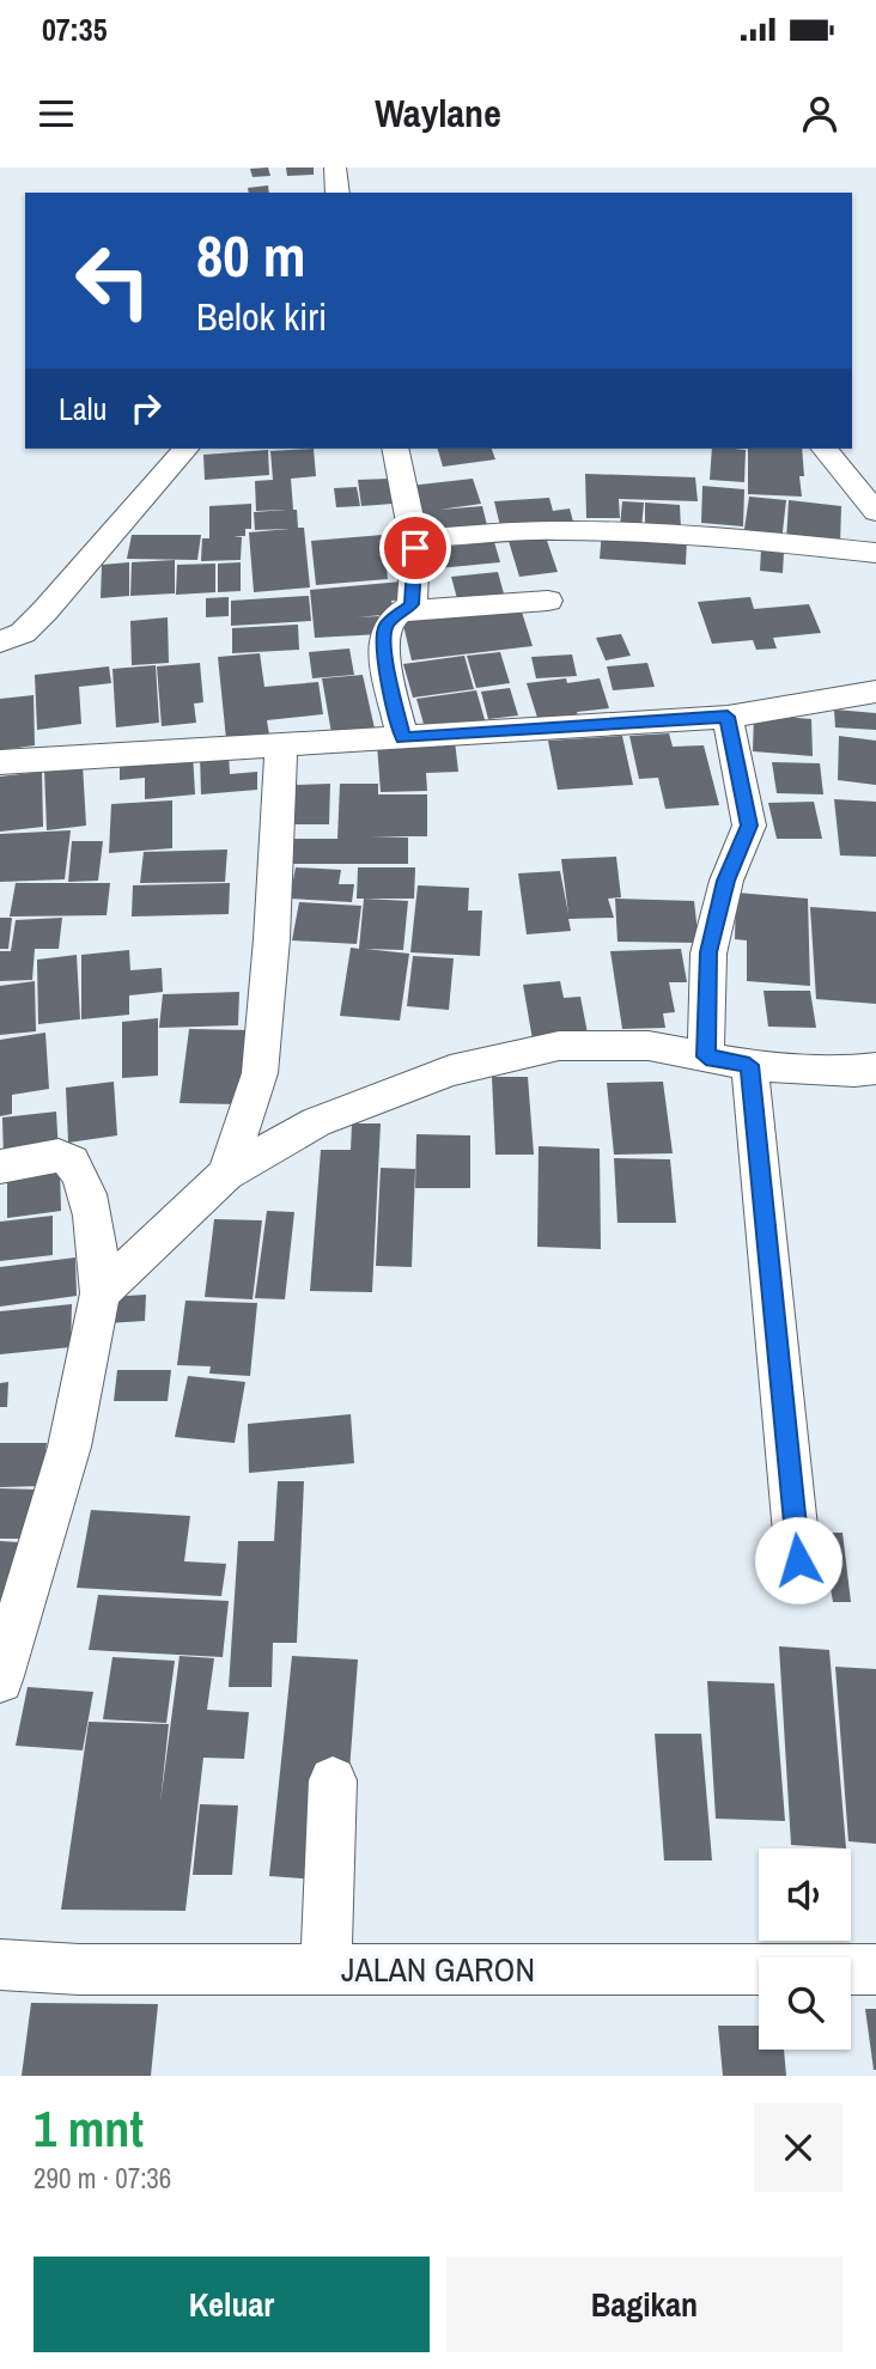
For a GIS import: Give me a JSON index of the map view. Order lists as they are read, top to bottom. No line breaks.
{"streets":{"street":["JALAN GARON"]},"page":{"status":"07:35","header":"Waylane","turn":["80 m","Belok kiri"],"then":"Lalu","heading":["1 mnt","290 m · 07:36"],"buttons":["Keluar","Bagikan"]}}
